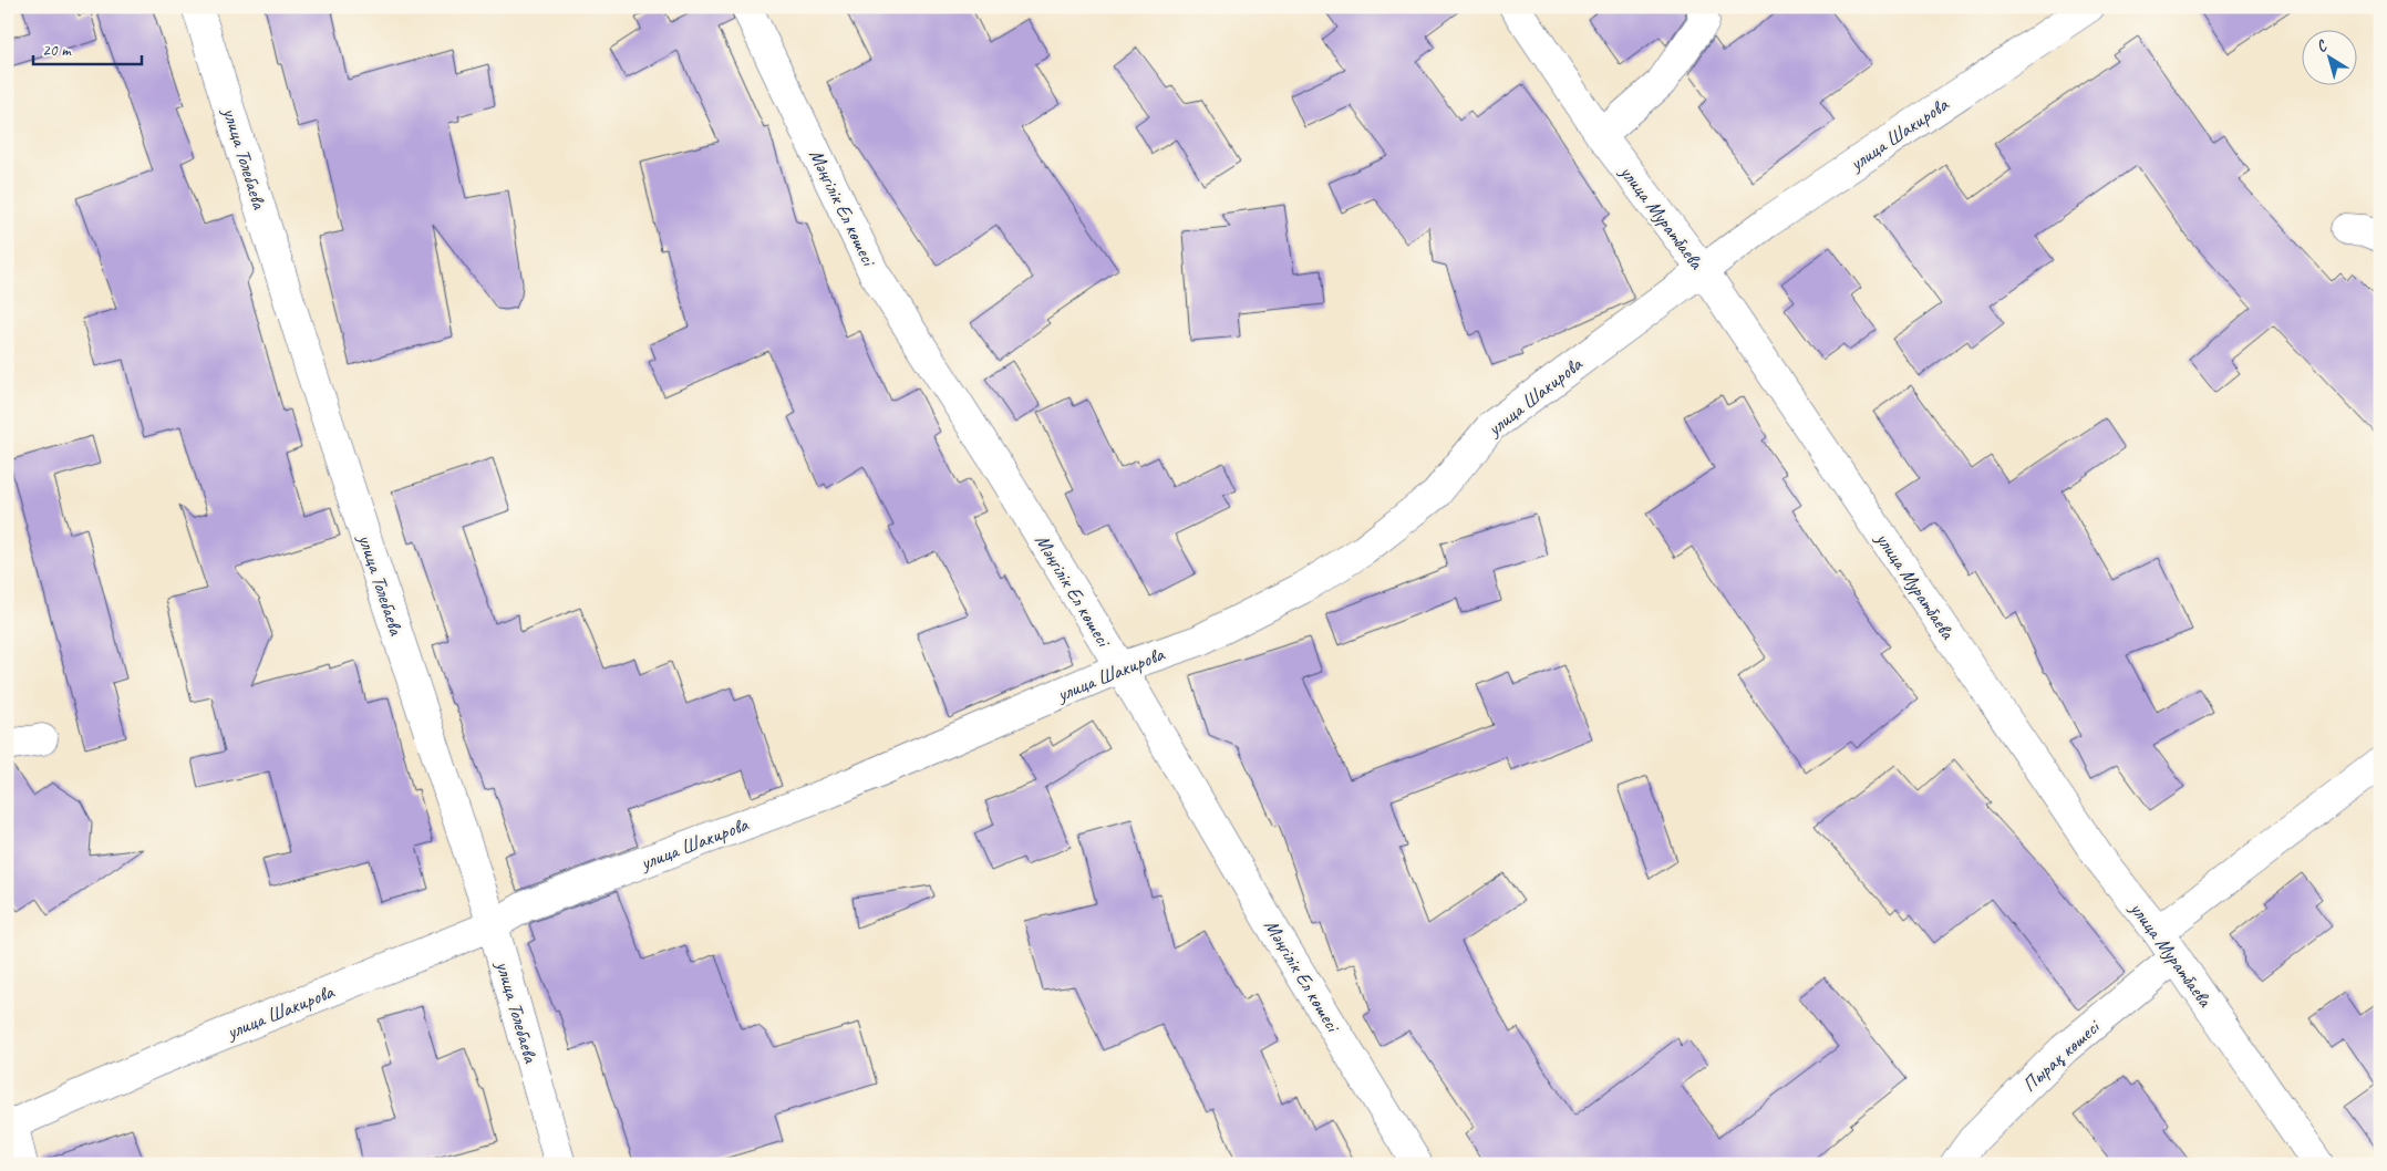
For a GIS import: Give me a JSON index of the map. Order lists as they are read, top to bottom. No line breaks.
{"streets":{"street":["улица Шакирова","улица Толебаева","Мәңгілік Ел көшесі","улица Муратбаева","Пырақ көшесі"]},"crossings":[["улица Шакирова","улица Толебаева"],["улица Шакирова","Мәңгілік Ел көшесі"],["улица Шакирова","улица Муратбаева"],["улица Муратбаева","Пырақ көшесі"]],"scale_bar":"20 m","north":"top left"}
